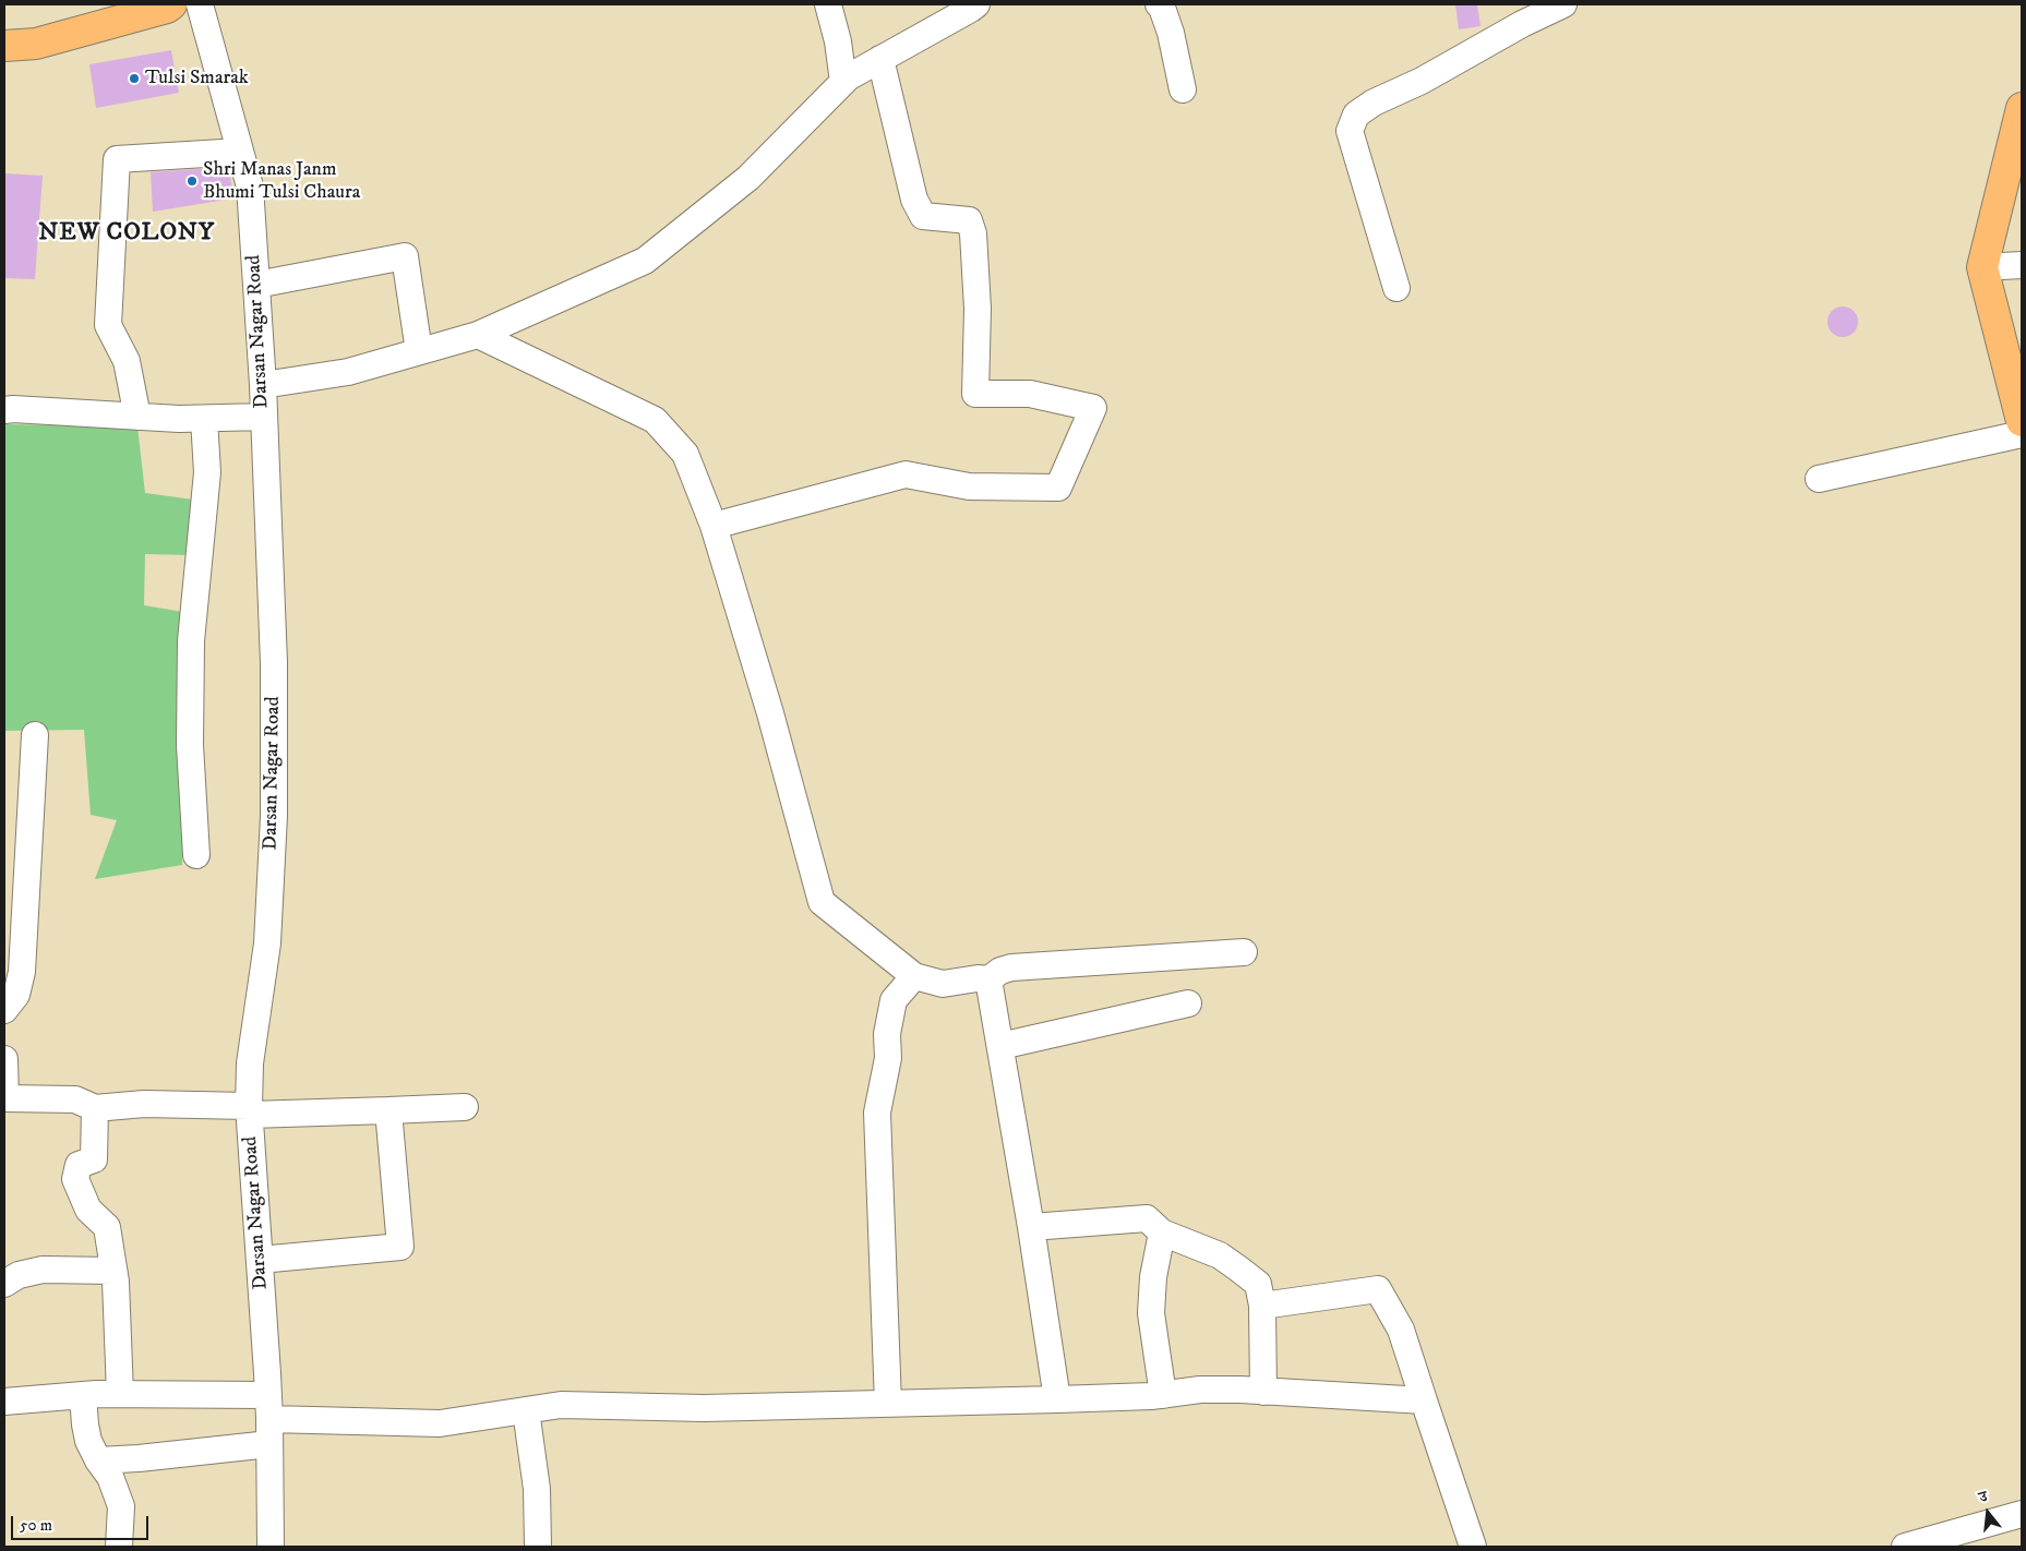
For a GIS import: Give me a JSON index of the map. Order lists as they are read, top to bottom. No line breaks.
{"streets":{"street":["Darsan Nagar Road"]},"districts":["NEW COLONY"],"places":["Tulsi Smarak","Shri Manas Janm Bhumi Tulsi Chaura"],"scale_bar":"50 m","north":"top"}
